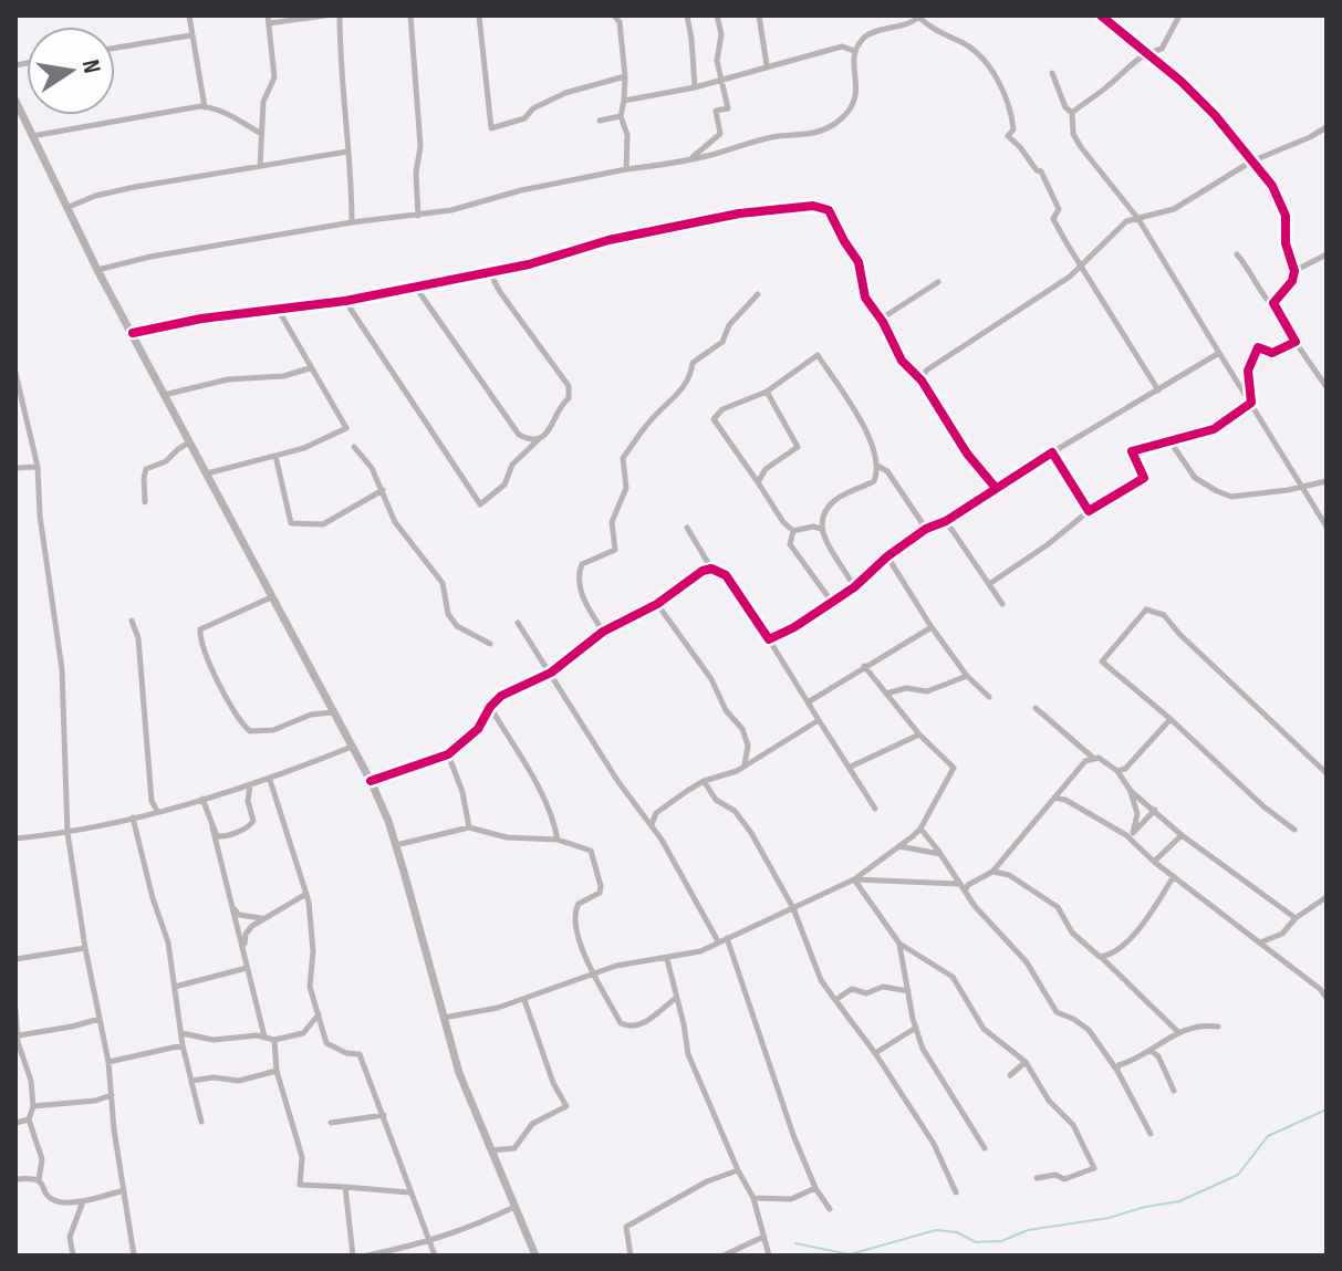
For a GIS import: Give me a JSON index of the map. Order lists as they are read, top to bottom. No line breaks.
{"north":"right"}
